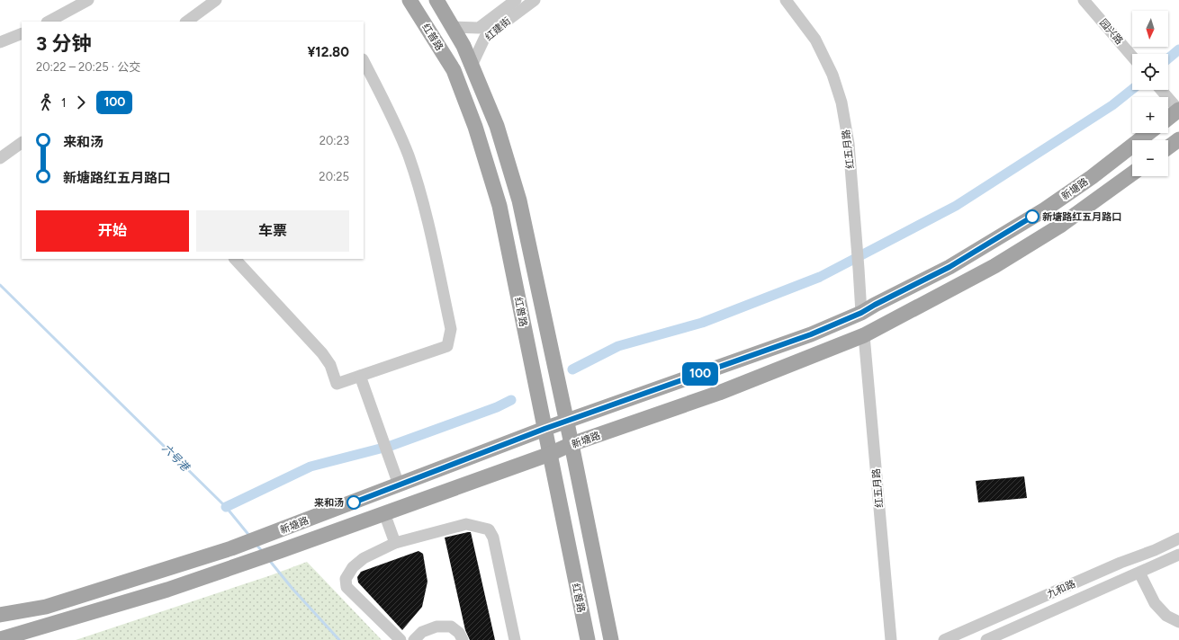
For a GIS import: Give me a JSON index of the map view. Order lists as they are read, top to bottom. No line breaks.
{"streets":{"main road":["红普路","新塘路"],"street":["红建街","园兴路","红五月路","九和路"]},"crossings":[["红普路","新塘路"],["红五月路","新塘路"]],"water":["六号港"],"places":["新塘路红五月路口","来和汤"],"lines":["bus line 100"],"north":"bottom","page":{"on_map":"100","map_buttons":["+","−"],"heading":["3 分钟","20:22 – 20:25 · 公交","¥12.80"],"legs":["1","100"],"list":[{"name":"来和汤","value":"20:23"},{"name":"新塘路红五月路口","value":"20:25"}],"buttons":["开始","车票"]}}
